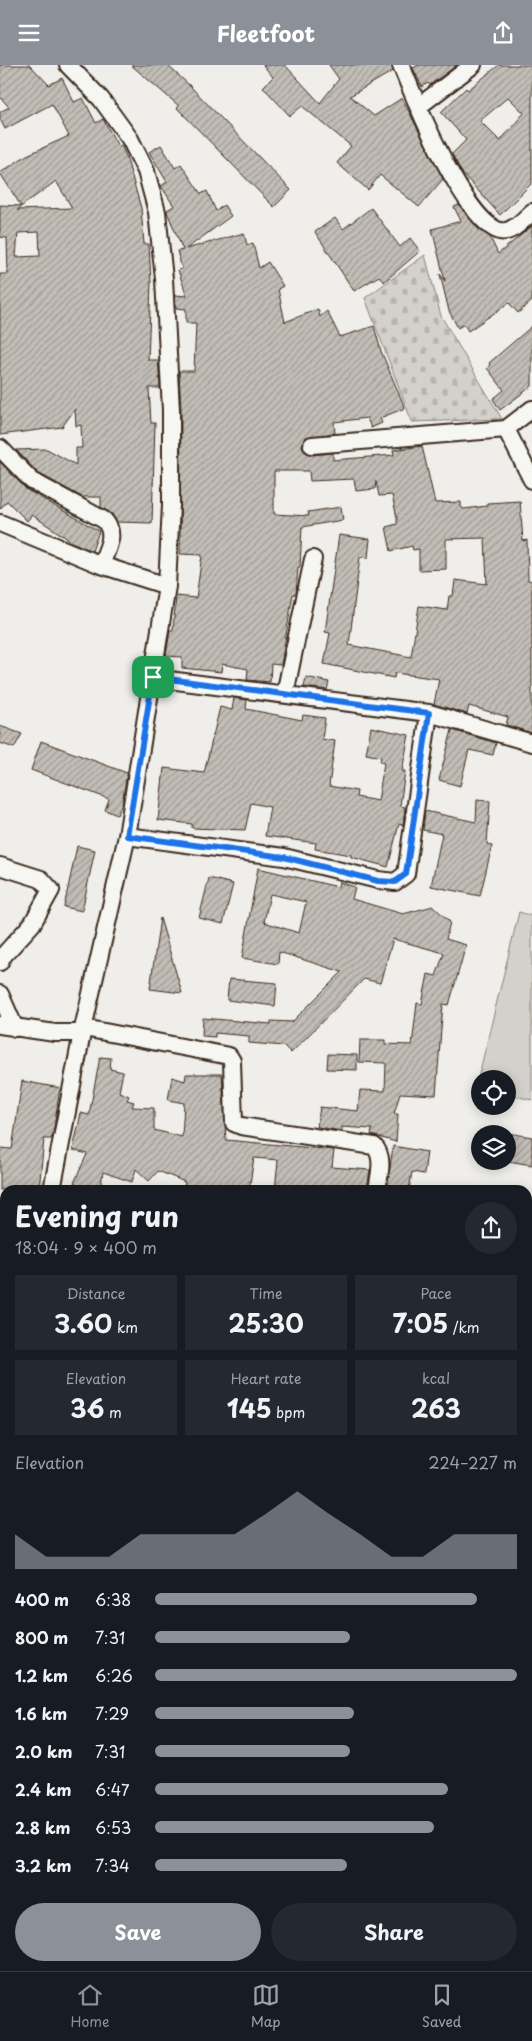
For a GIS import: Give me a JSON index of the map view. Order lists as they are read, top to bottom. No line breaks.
{"page":{"header":"Fleetfoot","heading":["Evening run","18:04 · 9 × 400 m"],"stats":[["Distance","3.60 km"],["Time","25:30"],["Pace","7:05 /km"],["Elevation","36 m"],["Heart rate","145 bpm"],["kcal","263"]],"chart":["Elevation","224–227 m"],"list":[{"name":"400 m","note":"6:38"},{"name":"800 m","note":"7:31"},{"name":"1.2 km","note":"6:26"},{"name":"1.6 km","note":"7:29"},{"name":"2.0 km","note":"7:31"},{"name":"2.4 km","note":"6:47"},{"name":"2.8 km","note":"6:53"},{"name":"3.2 km","note":"7:34"}],"buttons":["Save","Share"],"tabs":["Home","Map","Saved"]}}
